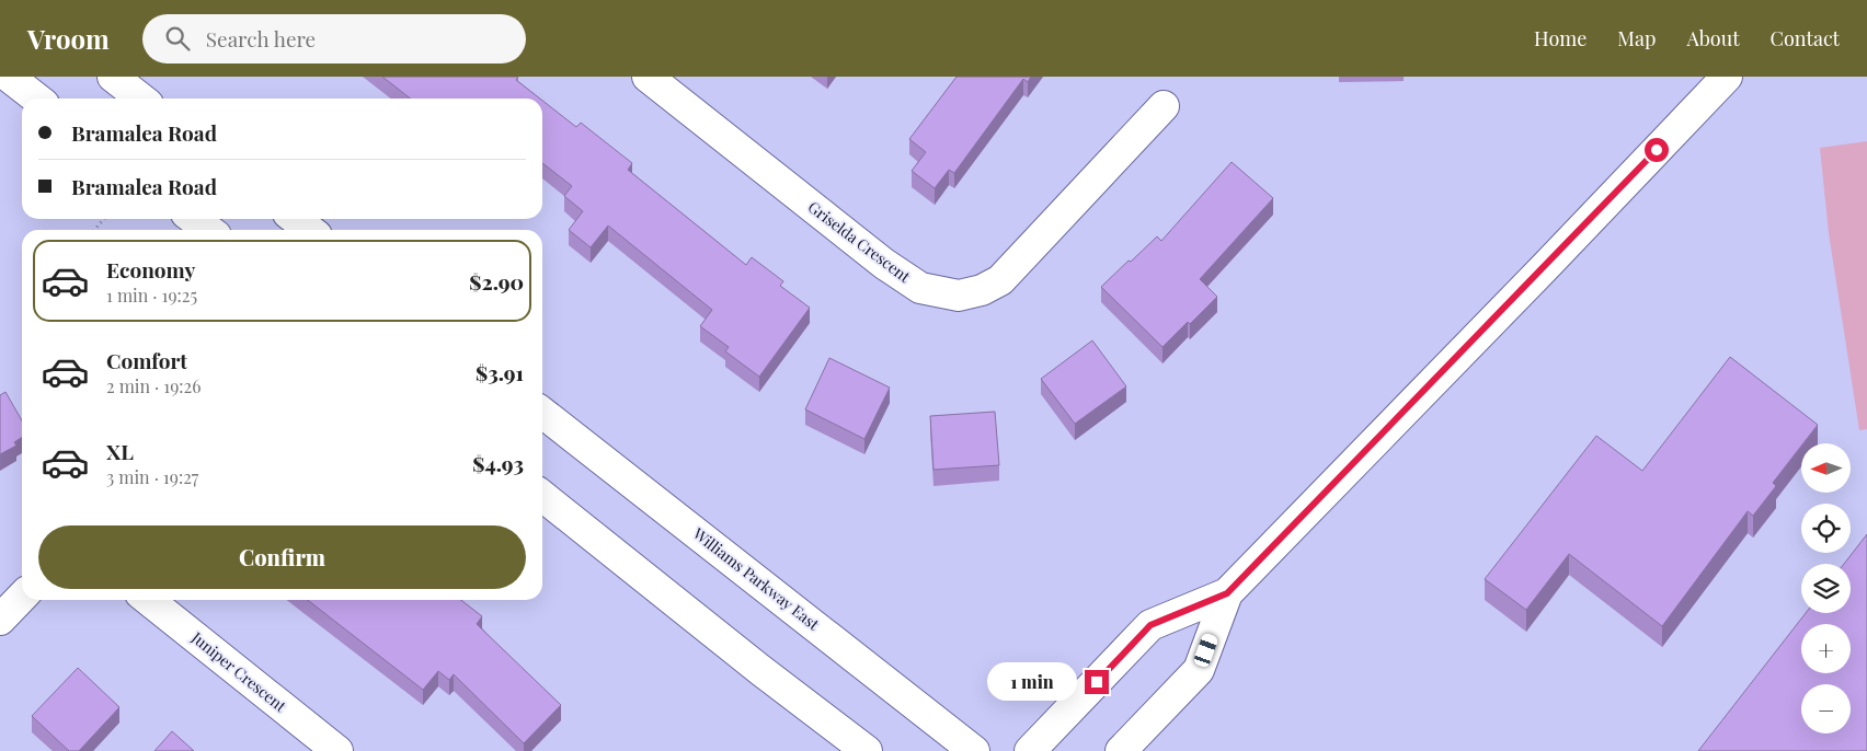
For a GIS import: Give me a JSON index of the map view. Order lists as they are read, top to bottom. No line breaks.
{"streets":{"main road":["Griselda Crescent","Williams Parkway East","Juniper Crescent"]},"north":"left","page":{"header":"Vroom","search":"Search here","nav":["Home","Map","About","Contact"],"banner":["Bramalea Road","Bramalea Road"],"list":[{"name":"Economy","note":"1 min · 19:25","value":"$2.90"},{"name":"Comfort","note":"2 min · 19:26","value":"$3.91"},{"name":"XL","note":"3 min · 19:27","value":"$4.93"}],"map_buttons":["+","−"],"buttons":"Confirm","bubble":"1 min"}}
